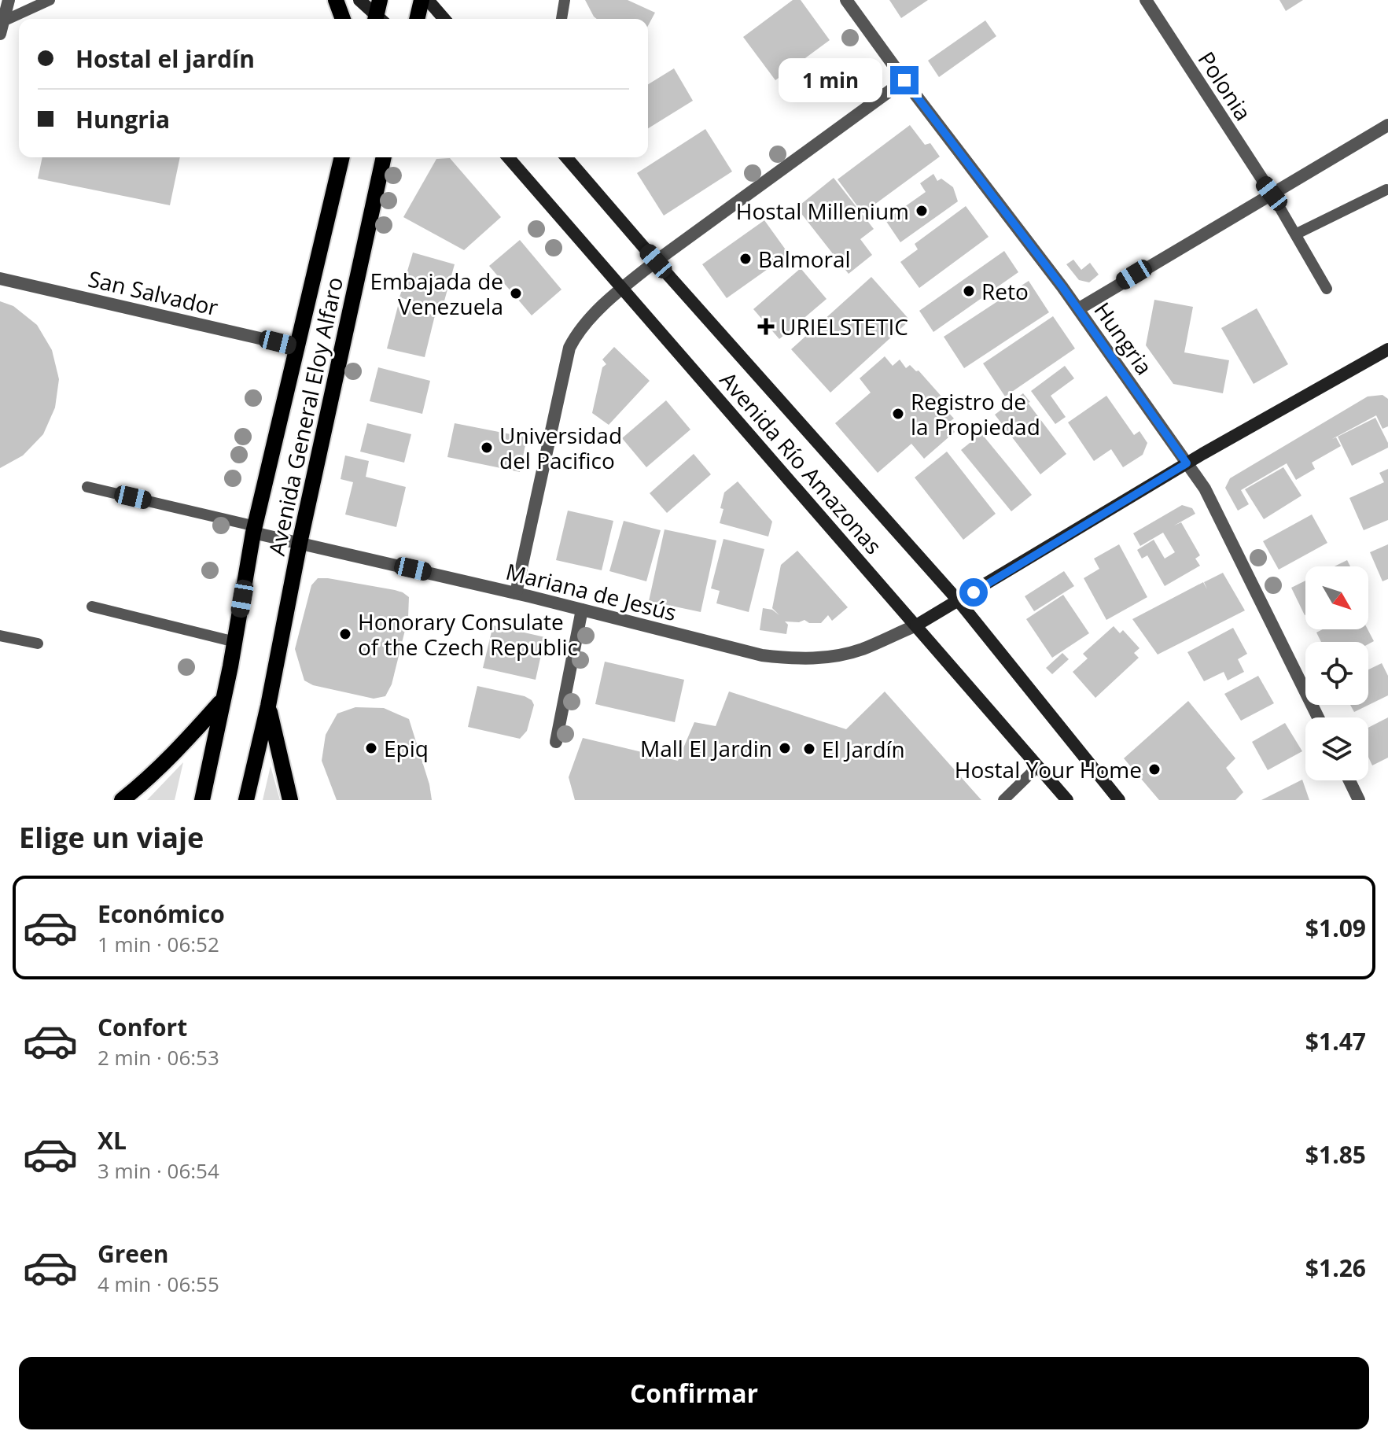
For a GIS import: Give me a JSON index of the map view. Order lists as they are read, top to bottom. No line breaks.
{"streets":{"main road":["Avenida General Eloy Alfaro","Avenida Río Amazonas"],"street":["Polonia","San Salvador","Hungria","Mariana de Jesús"]},"crossings":[["San Salvador","Avenida General Eloy Alfaro"],["Avenida General Eloy Alfaro","Mariana de Jesús"],["Avenida Río Amazonas","Mariana de Jesús"]],"places":{"other":["Hostal Millenium","Balmoral","Reto","Embajada de Venezuela","Registro de la Propiedad","Universidad del Pacifico","Honorary Consulate of the Czech Republic","Epiq","Mall El Jardin","El Jardín","Hostal Your Home"],"health":["URIELSTETIC"]},"north":"bottom right","page":{"banner":["Hostal el jardín","Hungria"],"bubble":"1 min","heading":"Elige un viaje","list":[{"name":"Económico","note":"1 min · 06:52","value":"$1.09"},{"name":"Confort","note":"2 min · 06:53","value":"$1.47"},{"name":"XL","note":"3 min · 06:54","value":"$1.85"},{"name":"Green","note":"4 min · 06:55","value":"$1.26"}],"buttons":"Confirmar"}}
